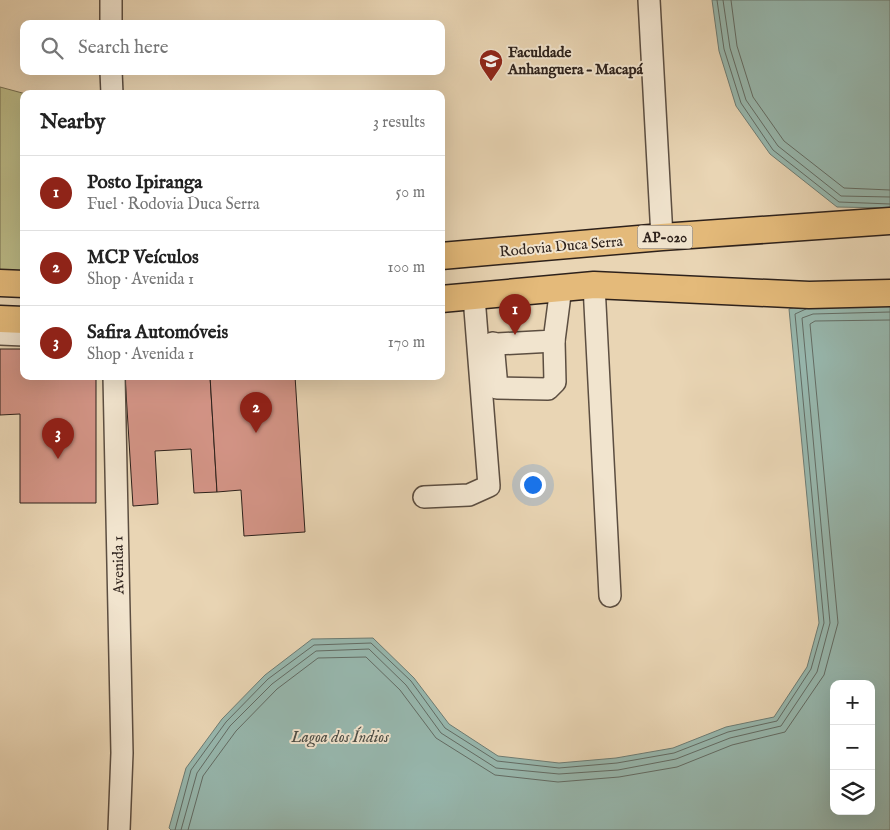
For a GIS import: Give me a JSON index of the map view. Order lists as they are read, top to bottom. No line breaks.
{"streets":{"main road":["AP-020","Rodovia Duca Serra"],"street":["Avenida 1"]},"water":["Lagoa dos Índios"],"places":{"school or university":["Faculdade Anhanguera – Macapá"]},"page":{"search":"Search here","heading":["Nearby","3 results"],"list":[{"mark":"1","name":"Posto Ipiranga","note":"Fuel · Rodovia Duca Serra","value":"50 m"},{"mark":"2","name":"MCP Veículos","note":"Shop · Avenida 1","value":"100 m"},{"mark":"3","name":"Safira Automóveis","note":"Shop · Avenida 1","value":"170 m"}],"pins":["1","2","3"],"map_buttons":["+","−"]}}
